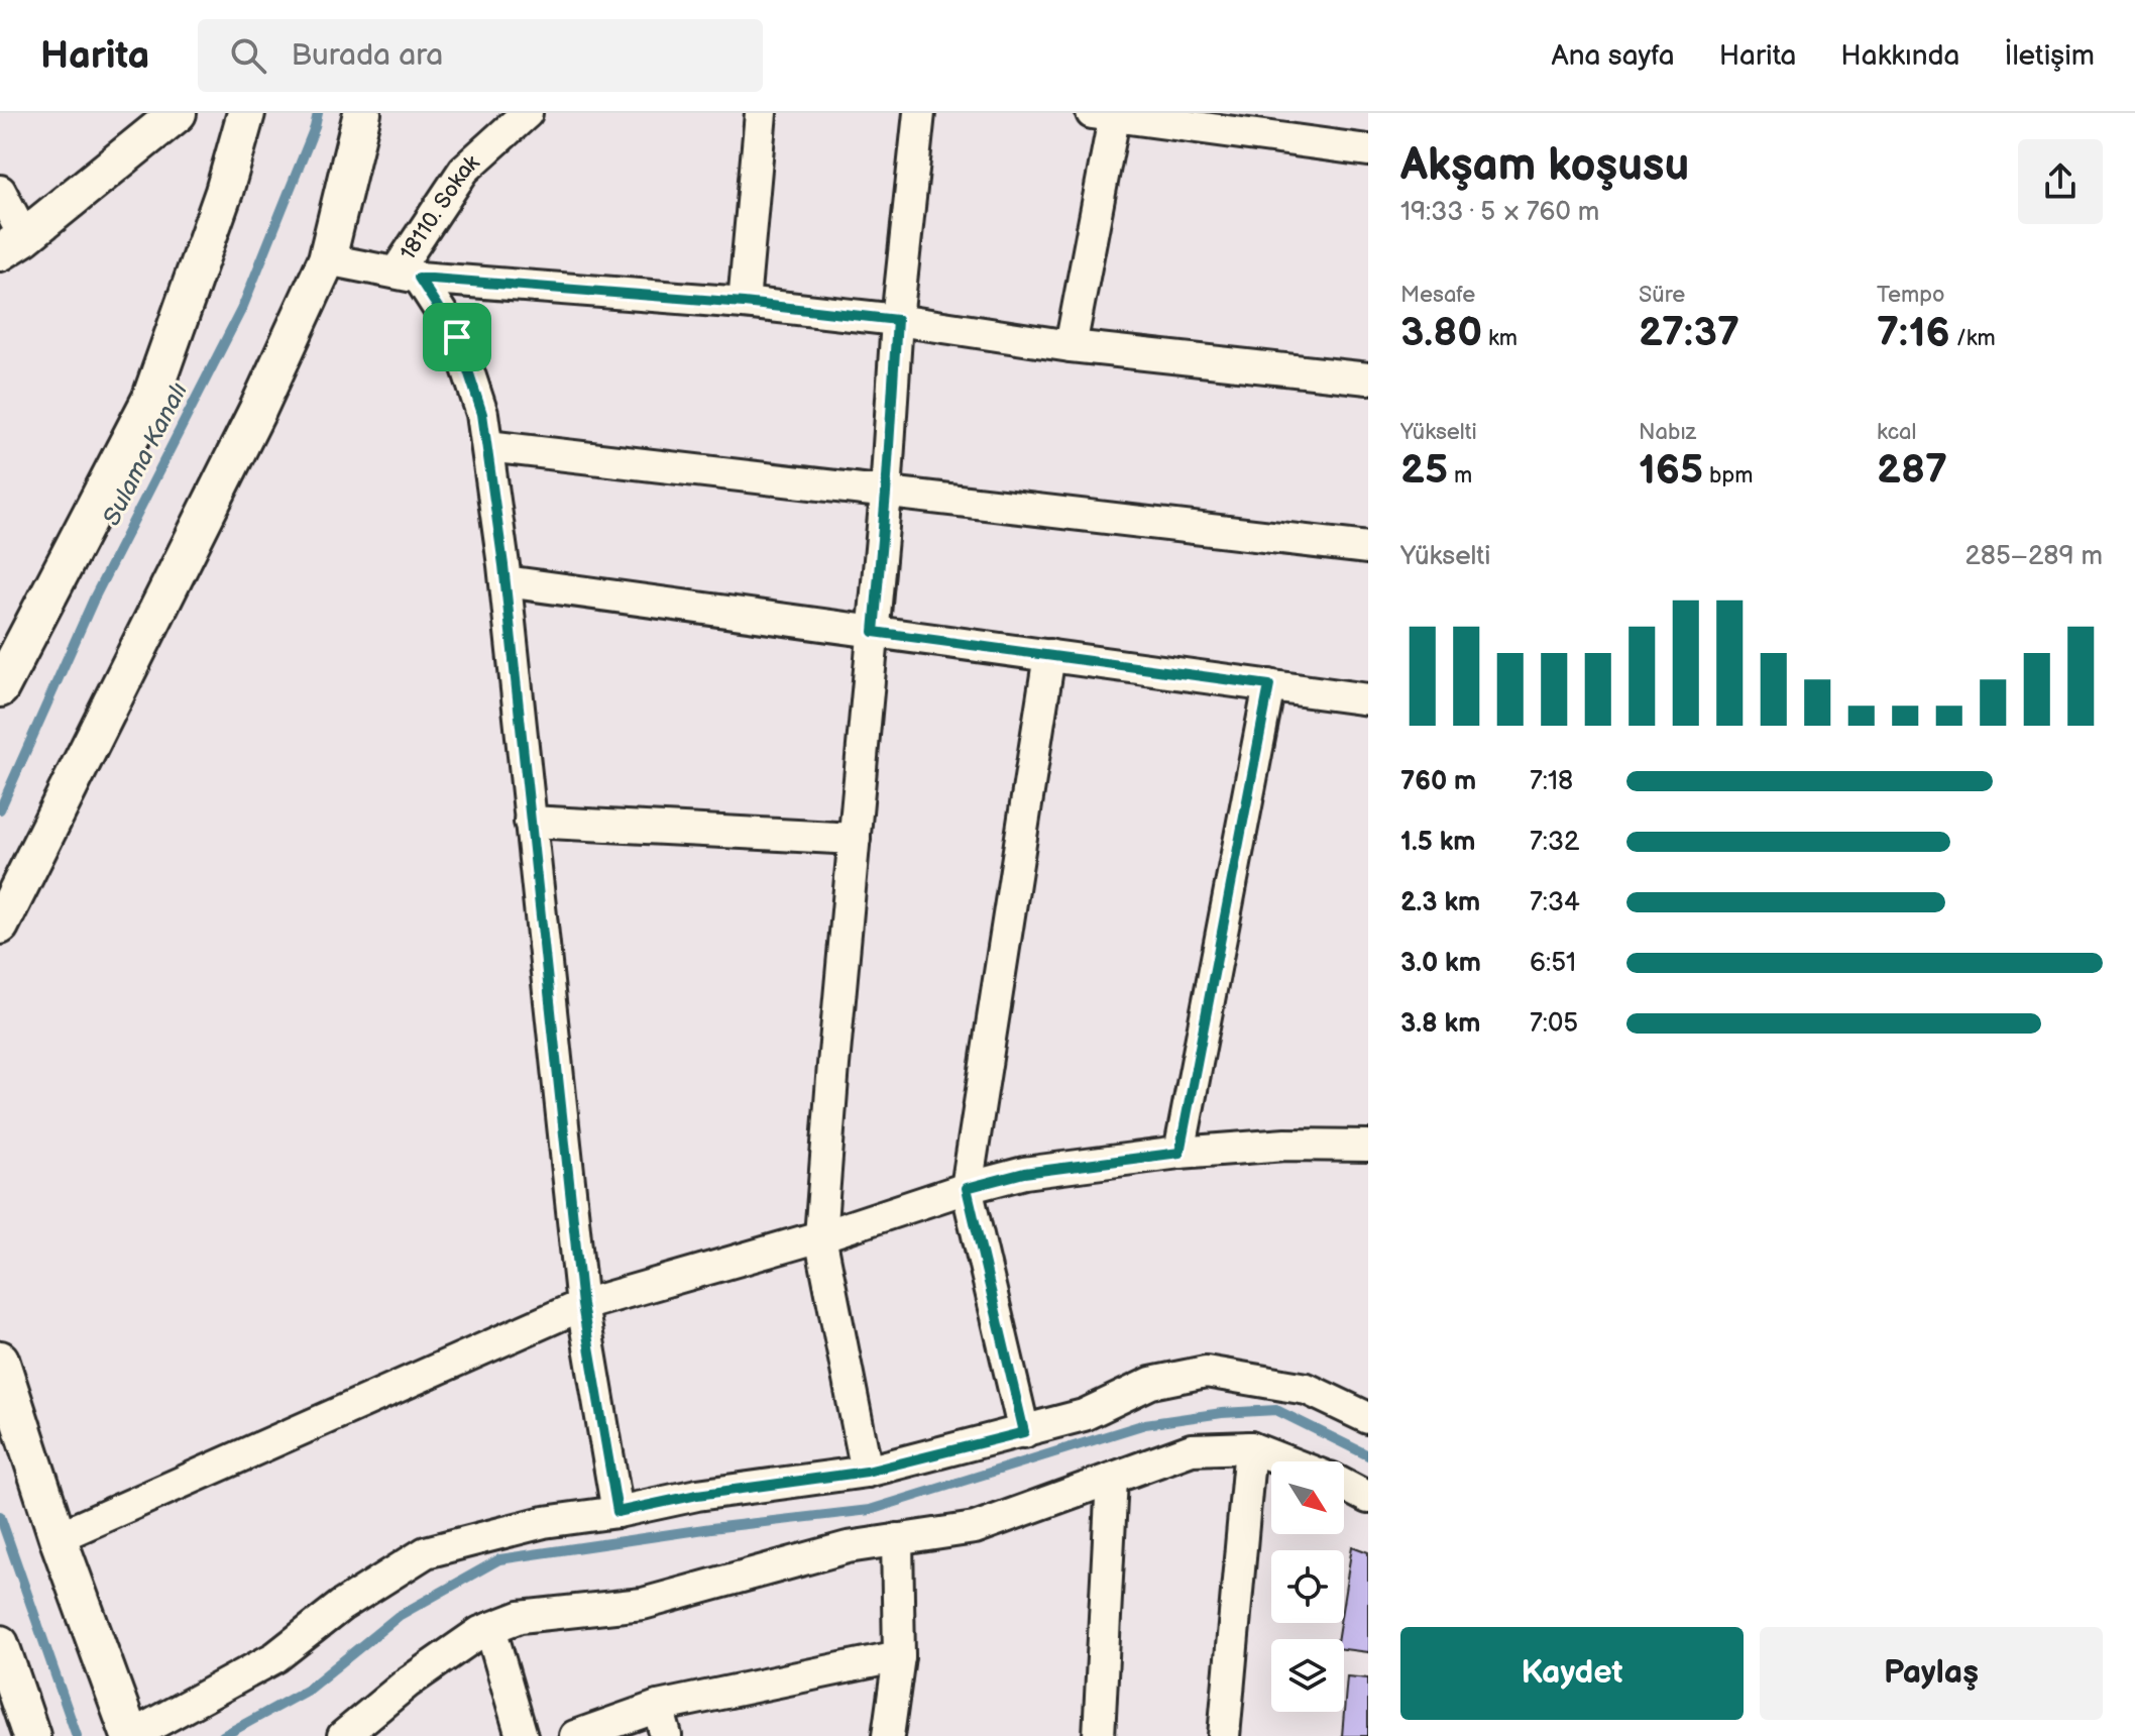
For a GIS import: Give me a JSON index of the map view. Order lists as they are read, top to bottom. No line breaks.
{"streets":{"street":["18110. Sokak"]},"water":["Sulama Kanalı"],"north":"bottom right","page":{"header":"Harita","search":"Burada ara","nav":["Ana sayfa","Harita","Hakkında","İletişim"],"heading":["Akşam koşusu","19:33 · 5 × 760 m"],"stats":[["Mesafe","3.80 km"],["Süre","27:37"],["Tempo","7:16 /km"],["Yükselti","25 m"],["Nabız","165 bpm"],["kcal","287"]],"chart":["Yükselti","285–289 m"],"list":[{"name":"760 m","note":"7:18"},{"name":"1.5 km","note":"7:32"},{"name":"2.3 km","note":"7:34"},{"name":"3.0 km","note":"6:51"},{"name":"3.8 km","note":"7:05"}],"buttons":["Kaydet","Paylaş"]}}
